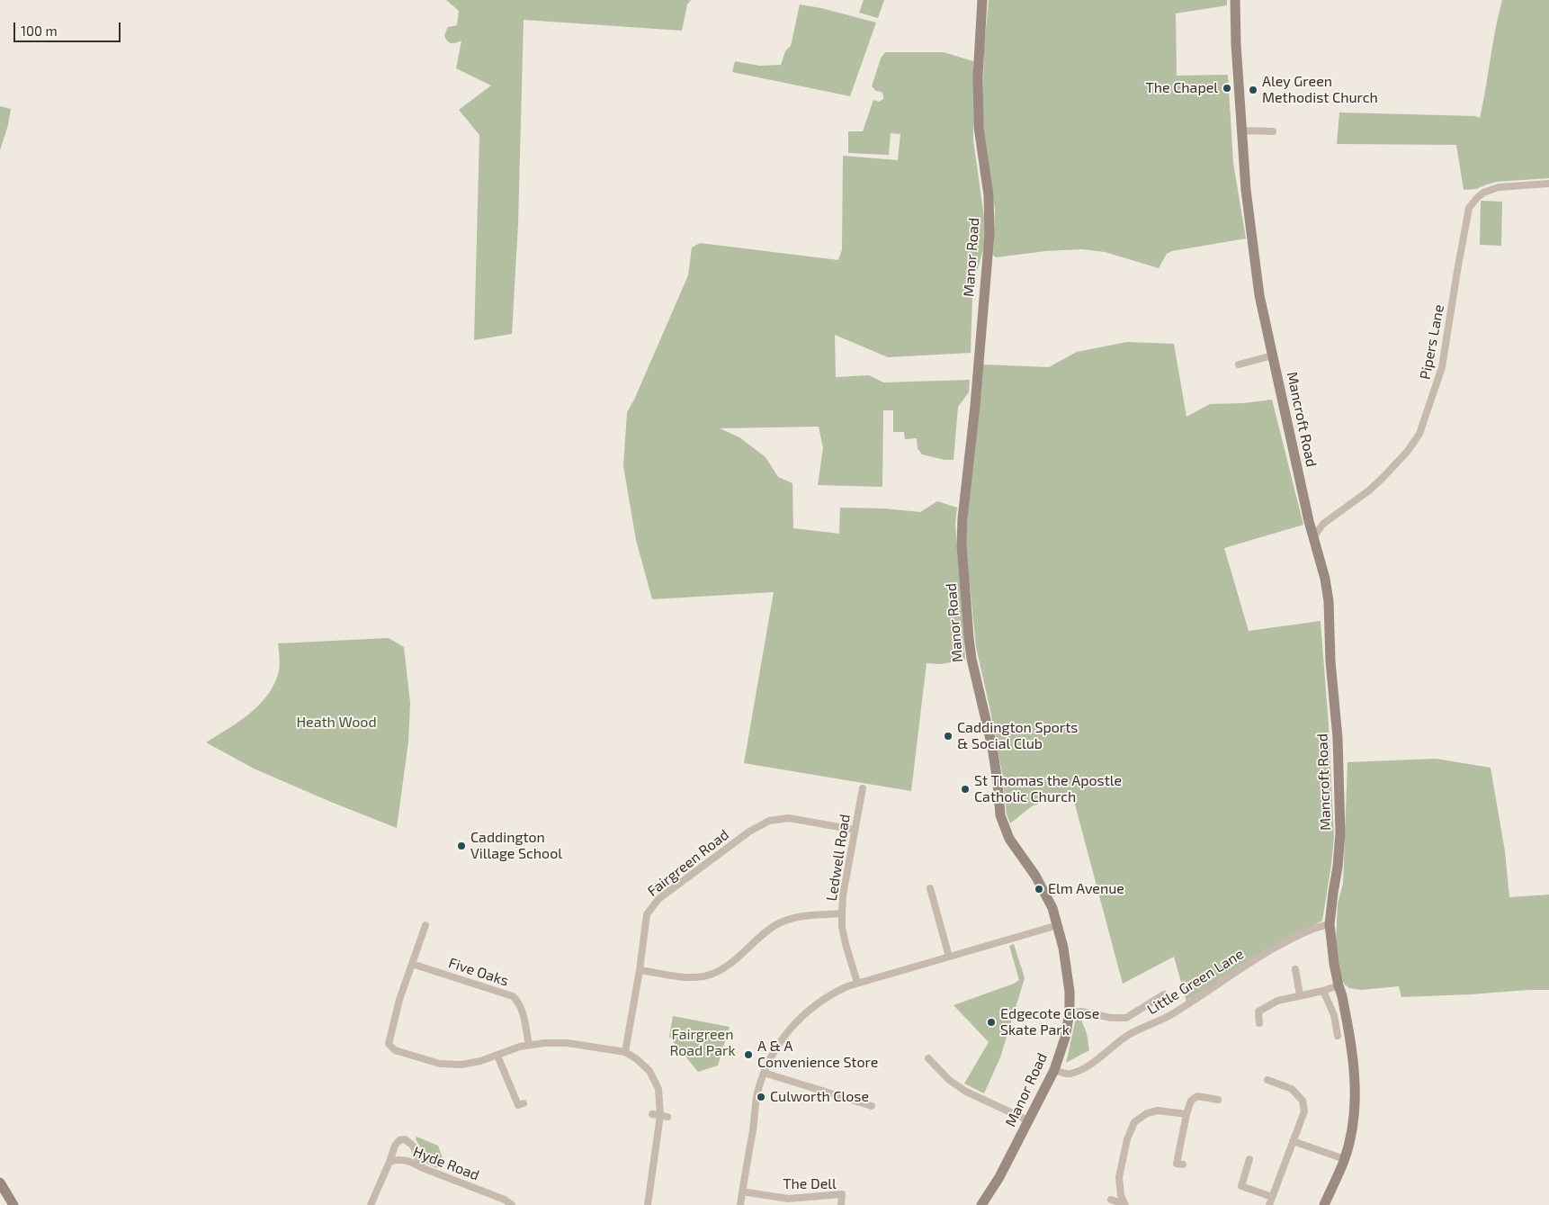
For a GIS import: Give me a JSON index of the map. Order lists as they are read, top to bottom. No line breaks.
{"streets":{"street":["Manor Road","Pipers Lane","Mancroft Road","Ledwell Road","Fairgreen Road","Five Oaks","Little Green Lane","Hyde Road","The Dell"]},"crossings":[["Manor Road","Little Green Lane"],["Pipers Lane","Mancroft Road"],["Mancroft Road","Little Green Lane"],["Ledwell Road","Fairgreen Road"]],"parks":["Heath Wood","Fairgreen Road Park"],"places":["The Chapel","Aley Green Methodist Church","Caddington Sports & Social Club","St Thomas the Apostle Catholic Church","Caddington Village School","Elm Avenue","Edgecote Close Skate Park","A & A Convenience Store","Culworth Close"],"scale_bar":"100 m"}
